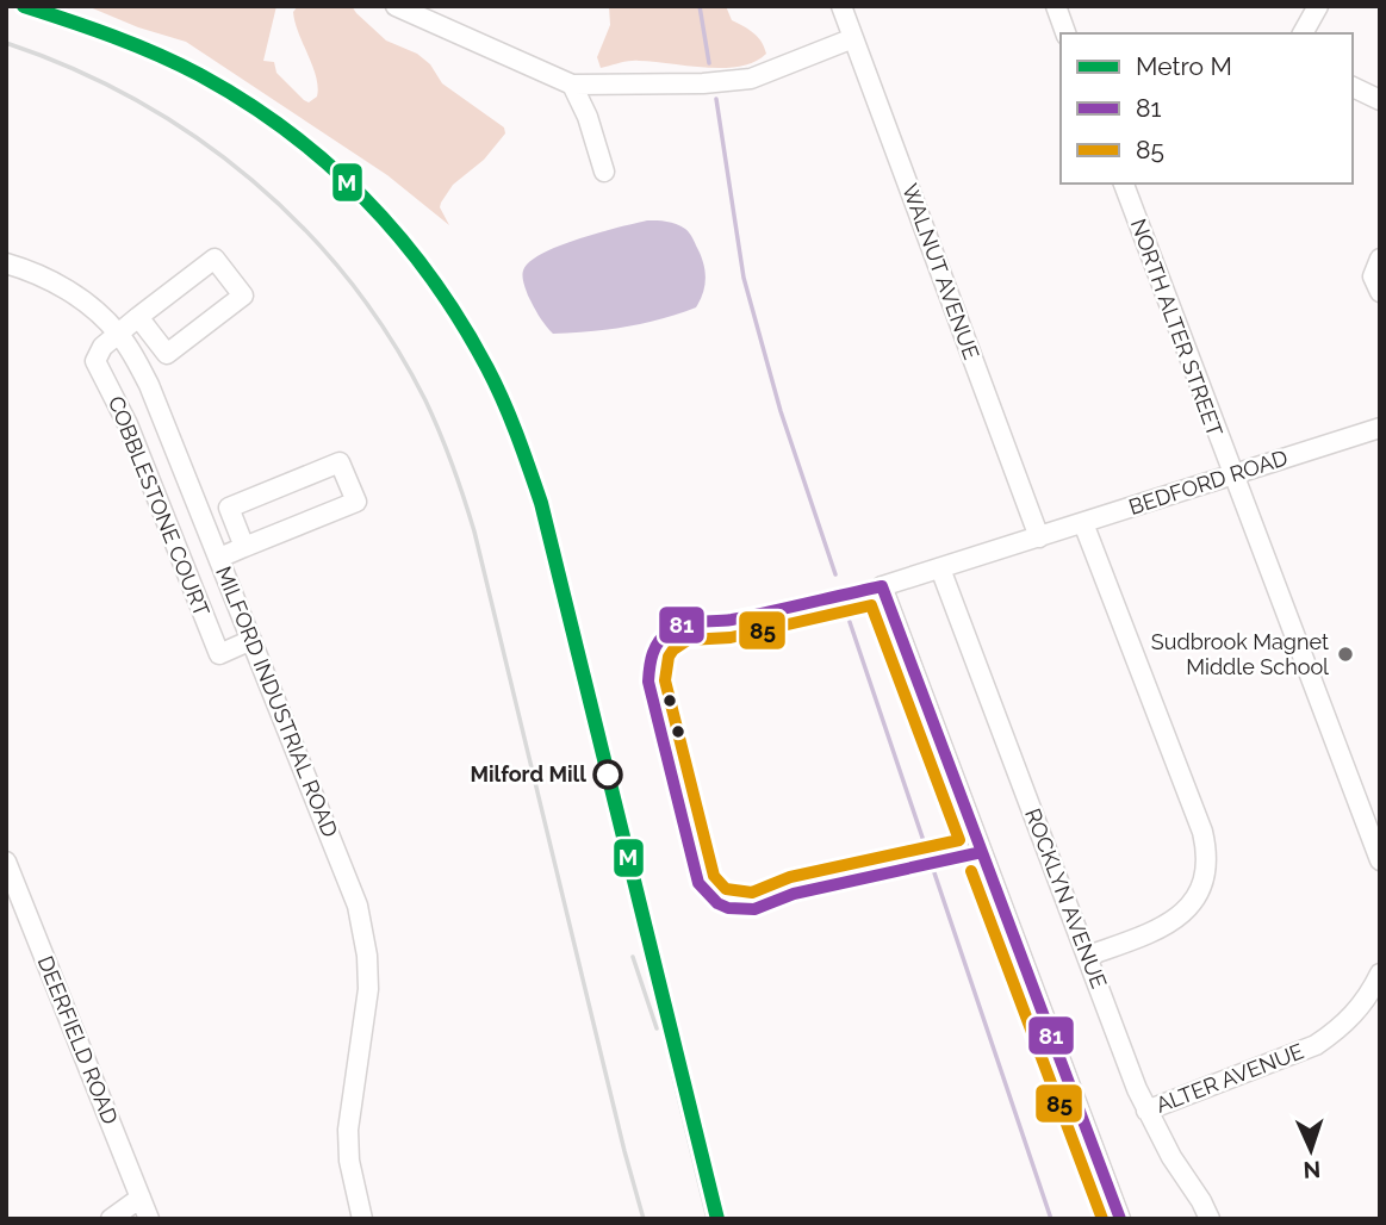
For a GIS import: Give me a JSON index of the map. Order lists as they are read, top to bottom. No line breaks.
{"streets":{"street":["WALNUT AVENUE","NORTH ALTER STREET","BEDFORD ROAD","COBBLESTONE COURT","MILFORD INDUSTRIAL ROAD","ROCKLYN AVENUE","DEERFIELD ROAD","ALTER AVENUE"]},"crossings":[["WALNUT AVENUE","BEDFORD ROAD"],["NORTH ALTER STREET","BEDFORD ROAD"],["BEDFORD ROAD","ROCKLYN AVENUE"],["COBBLESTONE COURT","MILFORD INDUSTRIAL ROAD"],["ROCKLYN AVENUE","ALTER AVENUE"]],"places":["Sudbrook Magnet Middle School","Milford Mill"],"lines":["metro line M","transit line 81","transit line 85"],"legend":["Metro M","81","85"],"north":"bottom"}
